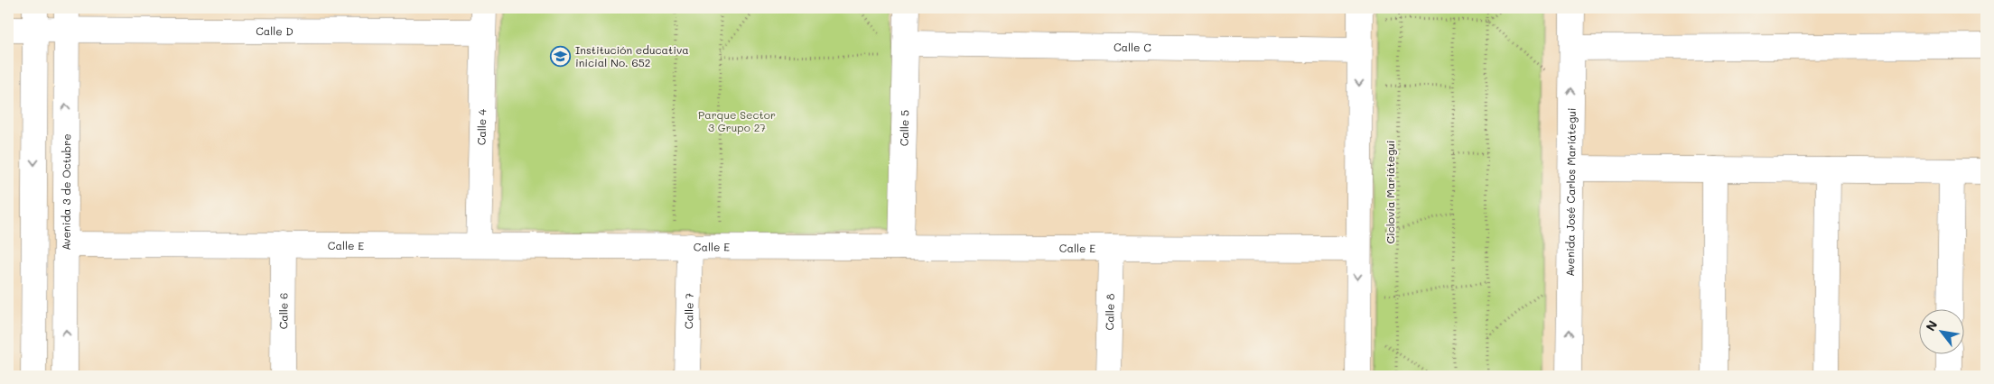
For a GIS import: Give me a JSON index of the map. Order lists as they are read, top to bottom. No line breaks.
{"streets":{"street":["Calle D","Calle C","Calle 4","Calle 5","Avenida 3 de Octubre","Avenida José Carlos Mariátegui","Calle E","Calle 6","Calle 7","Calle 8"],"path":["Ciclovía Mariátegui"]},"crossings":[["Calle D","Calle 4"],["Calle D","Avenida 3 de Octubre"],["Calle C","Calle 5"],["Calle 4","Calle E"],["Calle 5","Calle E"],["Avenida 3 de Octubre","Calle E"],["Calle E","Calle 6"],["Calle E","Calle 7"],["Calle E","Calle 8"]],"parks":["Parque Sector 3 Grupo 27"],"places":{"school or university":["Institución educativa inicial No. 652"]},"north":"top left"}
